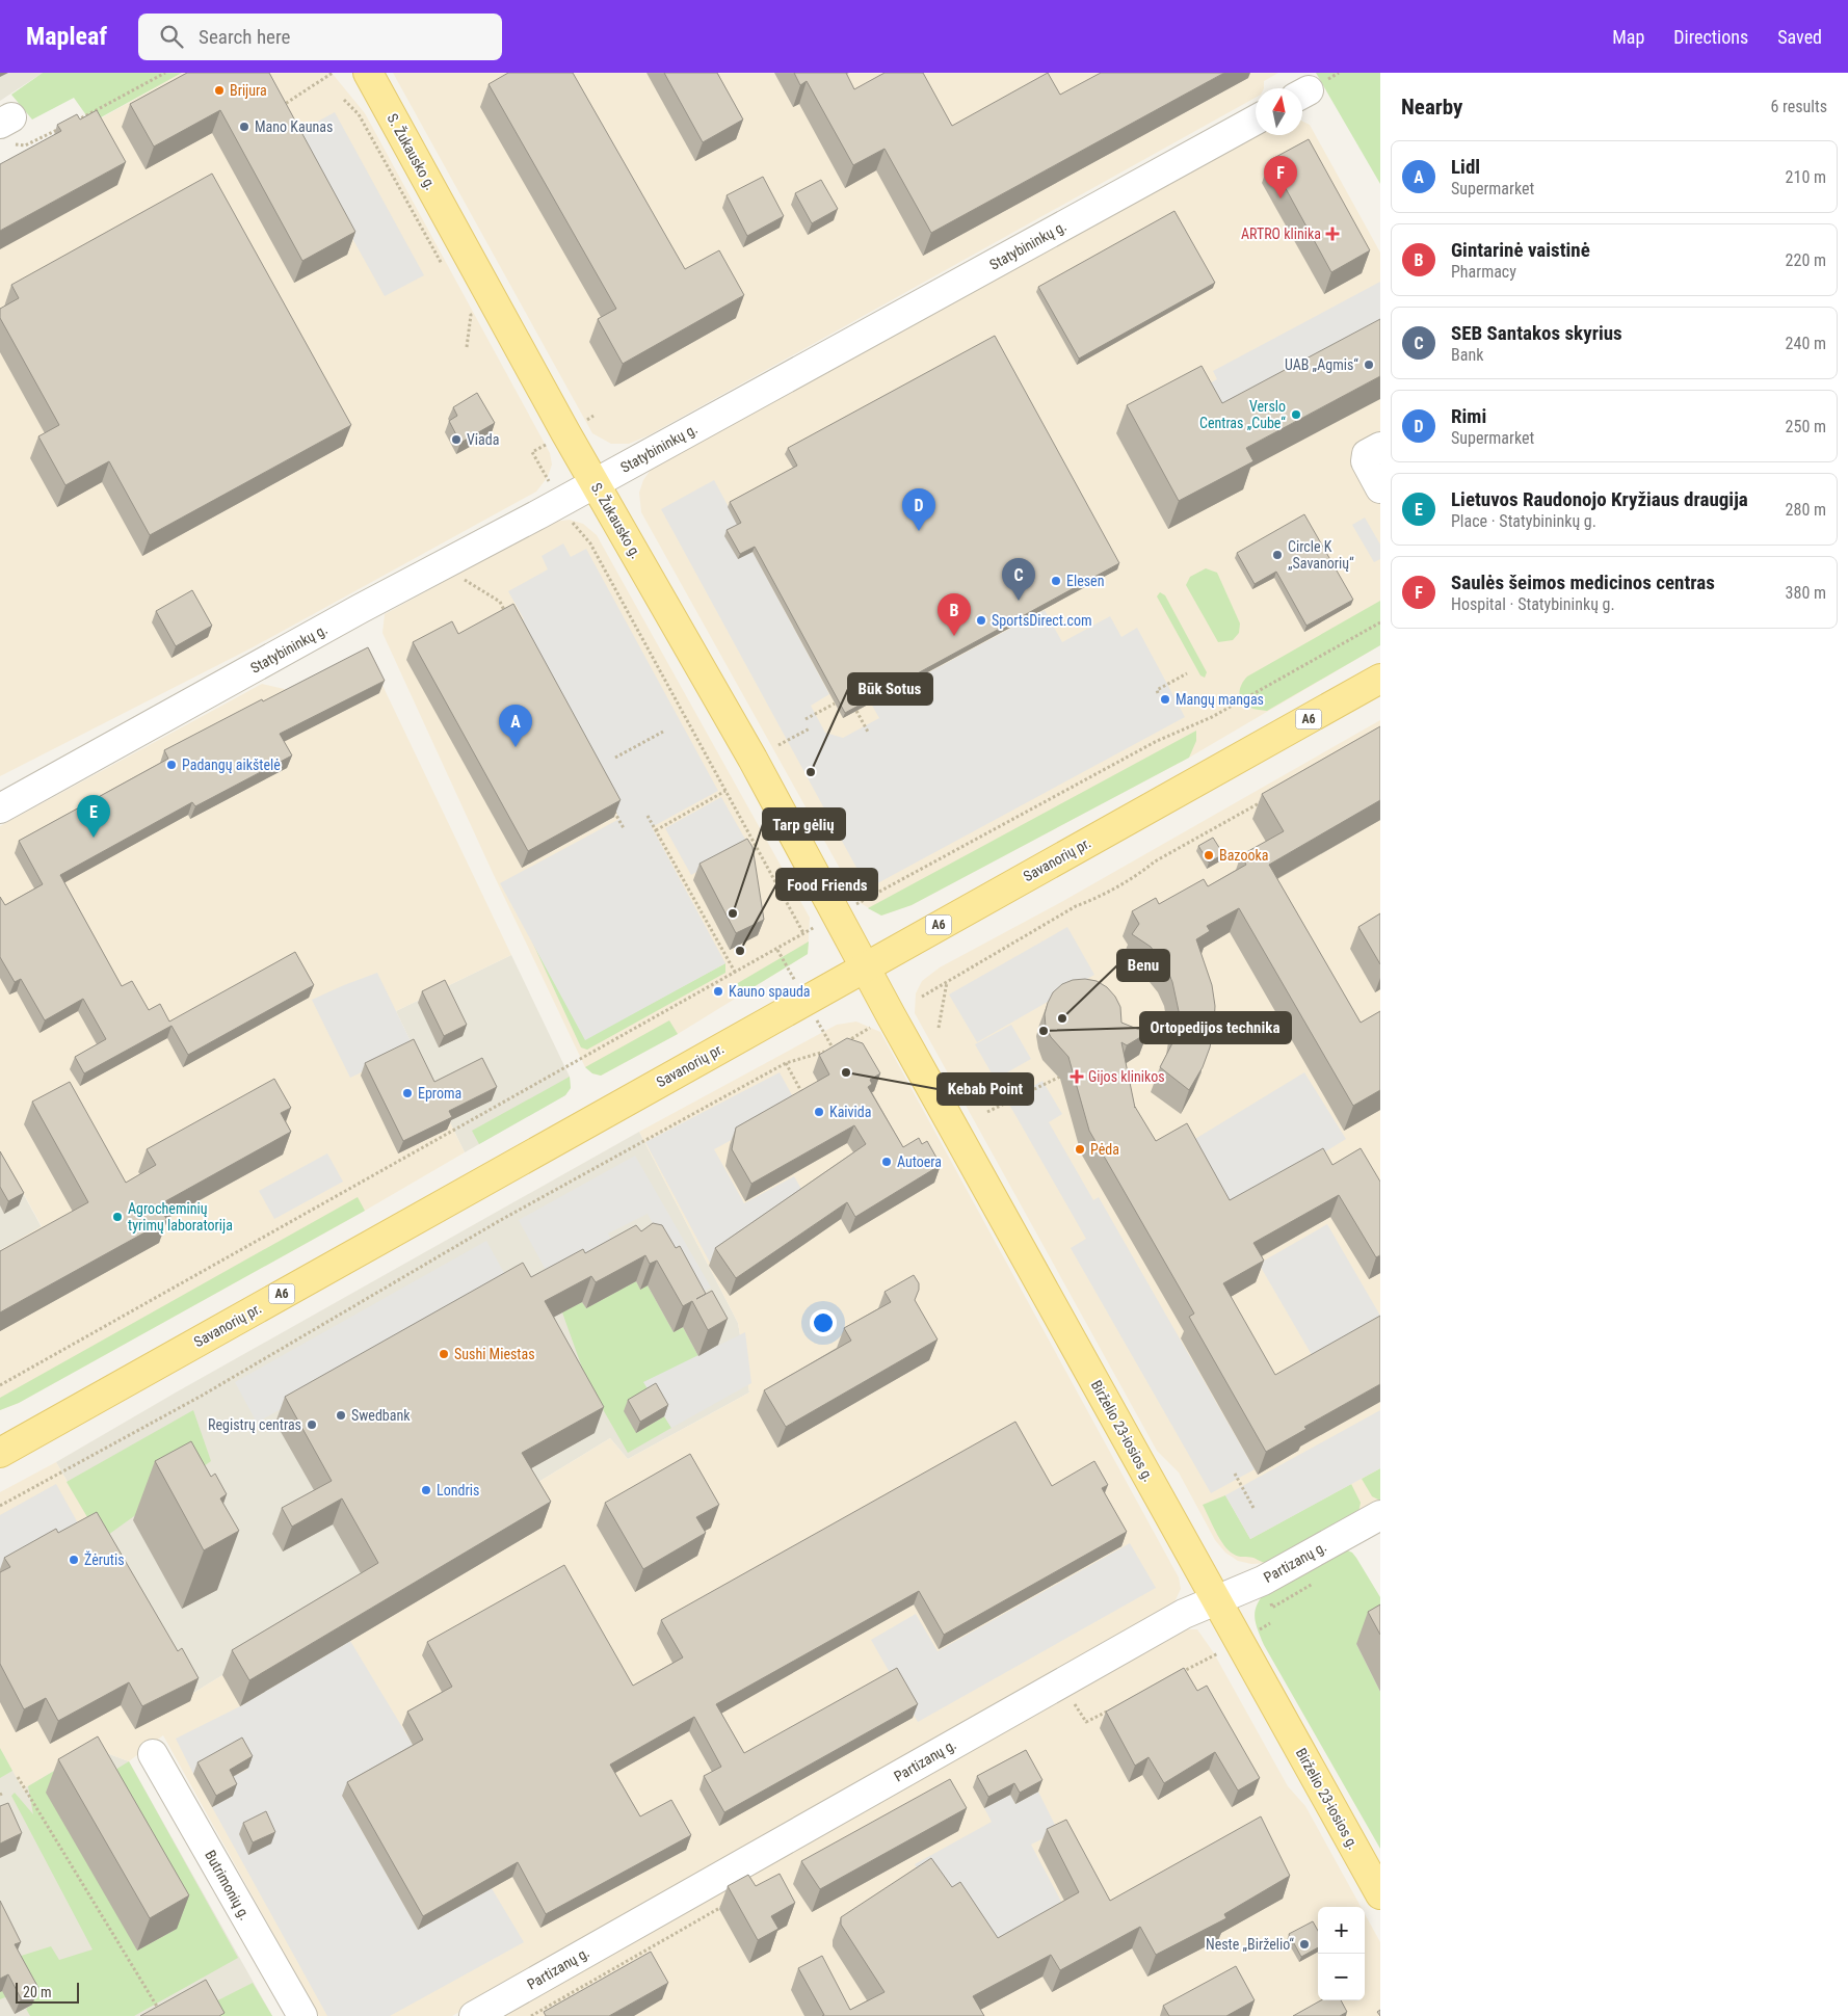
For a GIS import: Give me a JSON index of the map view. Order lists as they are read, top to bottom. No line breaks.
{"streets":{"main road":["S. Žukausko g.","A6","Savanorių pr.","Birželio 23-iosios g."],"street":["Statybininkų g.","Partizanų g.","Butrimonių g."]},"crossings":[["S. Žukausko g.","Statybininkų g."],["S. Žukausko g.","Savanorių pr."],["S. Žukausko g.","Birželio 23-iosios g."],["Savanorių pr.","Birželio 23-iosios g."],["Birželio 23-iosios g.","Partizanų g."]],"places":{"other":["Brijura","Mano Kaunas","UAB „Agmis“","Verslo Centras „Cube“","Viada","Circle K „Savanorių“","Elesen","SportsDirect.com","Mangų mangas","Padangų aikštelė","Būk Sotus","Bazooka","Tarp gėlių","Food Friends","Kauno spauda","Benu","Ortopedijos technika","Kebab Point","Eproma","Kaivida","Pėda","Autoera","Agrocheminių tyrimų laboratorija","Sushi Miestas","Swedbank","Registrų centras","Londris","Žėrutis","Neste „Birželio“"],"health":["ARTRO klinika","Gijos klinikos"]},"scale_bar":"20 m","north":"top","page":{"header":"Mapleaf","search":"Search here","nav":["Map","Directions","Saved"],"heading":["Nearby","6 results"],"list":[{"mark":"A","name":"Lidl","note":"Supermarket","value":"210 m"},{"mark":"B","name":"Gintarinė vaistinė","note":"Pharmacy","value":"220 m"},{"mark":"C","name":"SEB Santakos skyrius","note":"Bank","value":"240 m"},{"mark":"D","name":"Rimi","note":"Supermarket","value":"250 m"},{"mark":"E","name":"Lietuvos Raudonojo Kryžiaus draugija","note":"Place · Statybininkų g.","value":"280 m"},{"mark":"F","name":"Saulės šeimos medicinos centras","note":"Hospital · Statybininkų g.","value":"380 m"}],"pins":["F","D","C","B","A","E"],"map_buttons":["+","−"],"scale":"20 m"}}
